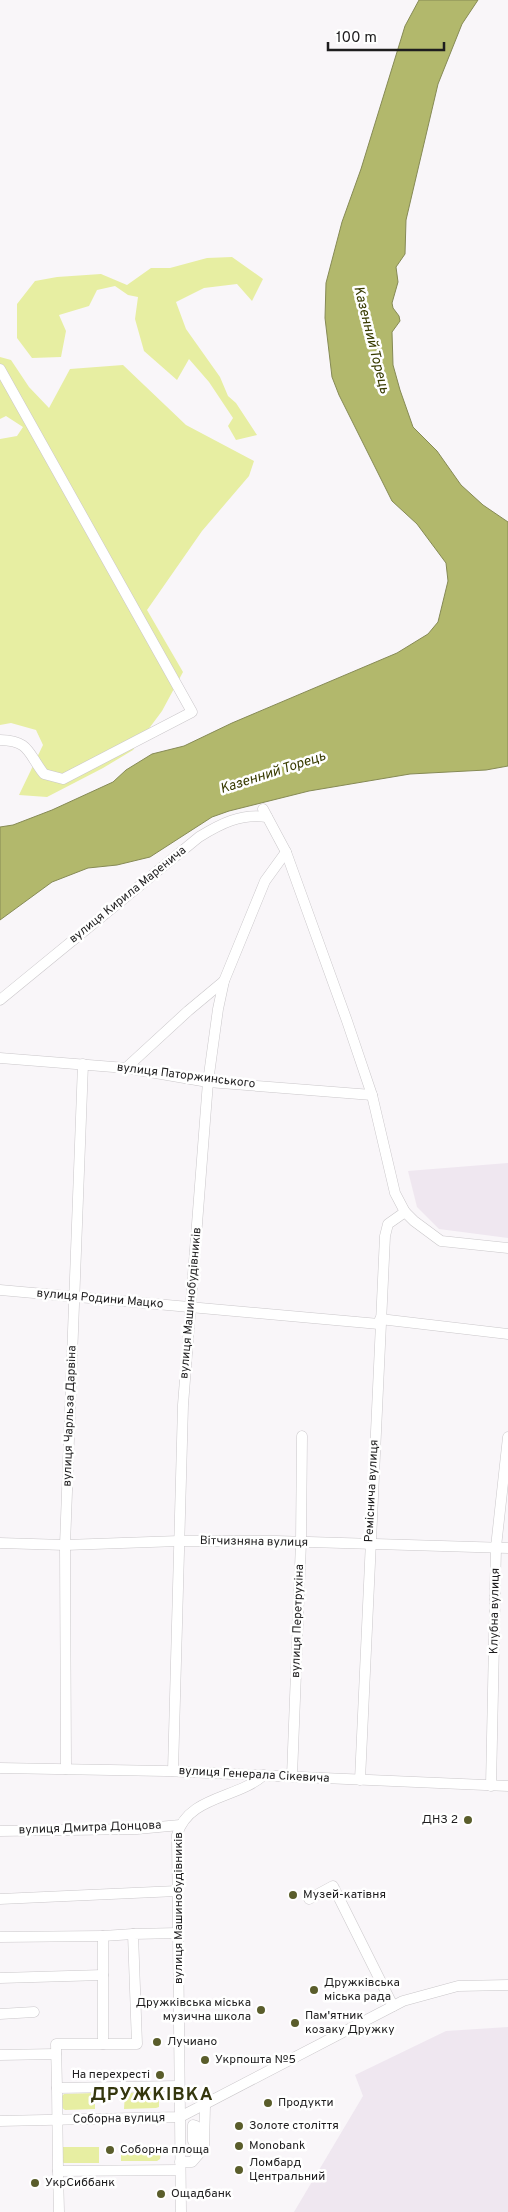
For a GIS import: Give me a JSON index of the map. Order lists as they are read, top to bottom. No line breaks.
{"streets":{"street":["вулиця Кирила Маренича","вулиця Паторжинського","вулиця Родини Мацко","вулиця Машинобудівників","вулиця Чарльза Дарвіна","Реміснича вулиця","Вітчизняна вулиця","Клубна вулиця","вулиця Перетрухіна","вулиця Генерала Сікевича","вулиця Дмитра Донцова","Соборна вулиця"]},"crossings":[["вулиця Кирила Маренича","вулиця Машинобудівників"],["вулиця Паторжинського","вулиця Машинобудівників"],["вулиця Паторжинського","вулиця Чарльза Дарвіна"],["вулиця Родини Мацко","вулиця Машинобудівників"],["вулиця Родини Мацко","вулиця Чарльза Дарвіна"],["вулиця Родини Мацко","Реміснича вулиця"],["вулиця Машинобудівників","Вітчизняна вулиця"],["вулиця Машинобудівників","вулиця Генерала Сікевича"],["вулиця Машинобудівників","вулиця Дмитра Донцова"],["вулиця Машинобудівників","Соборна вулиця"],["вулиця Чарльза Дарвіна","Вітчизняна вулиця"],["вулиця Чарльза Дарвіна","вулиця Генерала Сікевича"],["Реміснича вулиця","Вітчизняна вулиця"],["Реміснича вулиця","вулиця Генерала Сікевича"],["Вітчизняна вулиця","Клубна вулиця"],["Вітчизняна вулиця","вулиця Перетрухіна"],["Клубна вулиця","вулиця Генерала Сікевича"],["вулиця Перетрухіна","вулиця Генерала Сікевича"]],"districts":["ДРУЖКІВКА"],"water":["Казенний Торець"],"places":["ДНЗ 2","Музей-катівня","Дружківська міська рада","Дружківська міська музична школа","Пам'ятник козаку Дружку","Лучиано","Укрпошта №5","На перехресті","Продукти","Золоте століття","Monobank","Соборна площа","Ломбард Центральний","УкрСиббанк","Ощадбанк"],"scale_bar":"100 m"}
